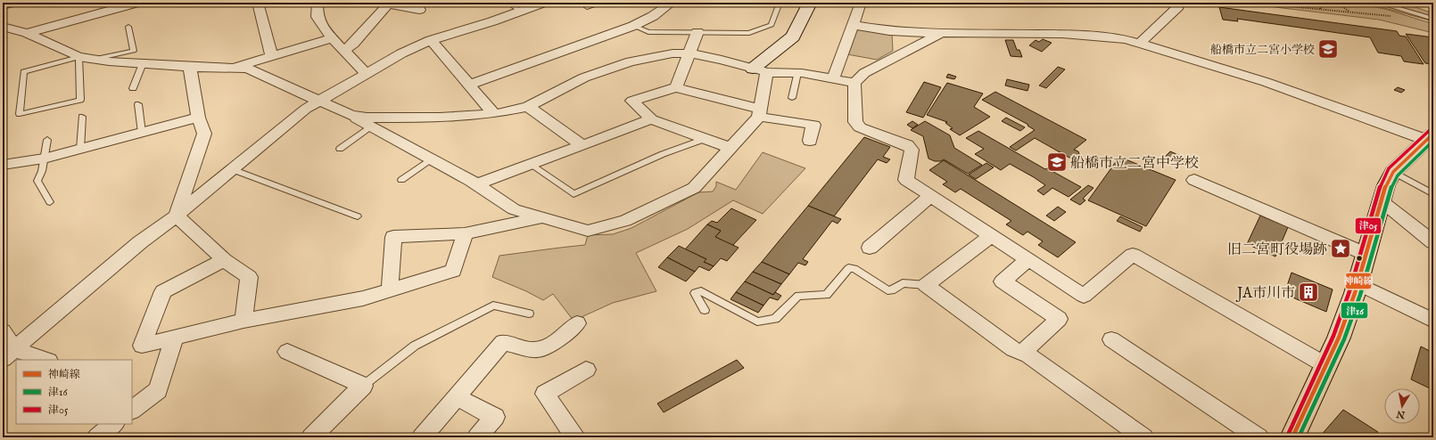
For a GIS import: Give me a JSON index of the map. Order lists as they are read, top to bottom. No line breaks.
{"places":{"school or university":["船橋市立二宮小学校","船橋市立二宮中学校"],"place":["旧二宮町役場跡"],"building":["JA市川市"]},"lines":["transit line 津05","transit line 神崎線","transit line 津16"],"legend":["神崎線","津16","津05"],"north":"bottom"}
